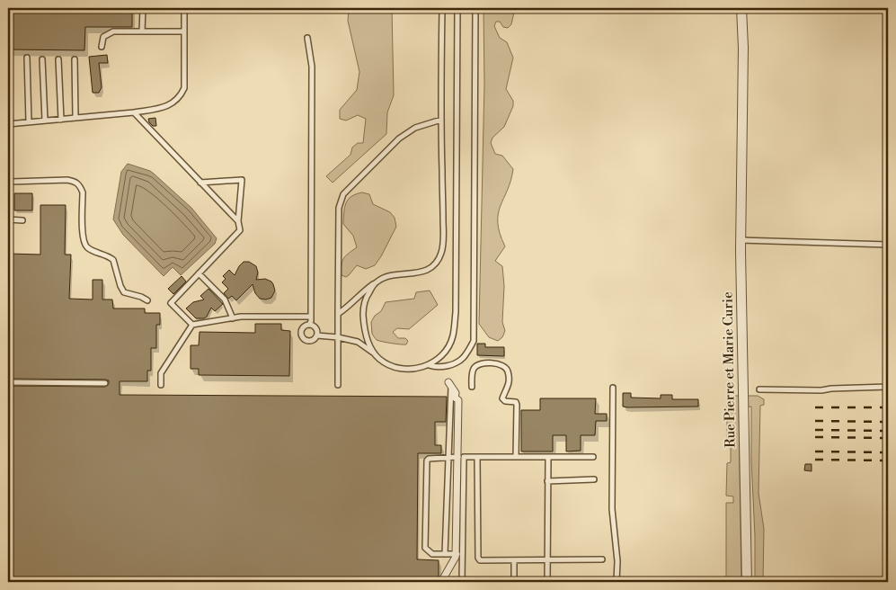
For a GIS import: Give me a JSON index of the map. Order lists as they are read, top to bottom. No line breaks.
{"streets":{"street":["Rue Pierre et Marie Curie"]}}
